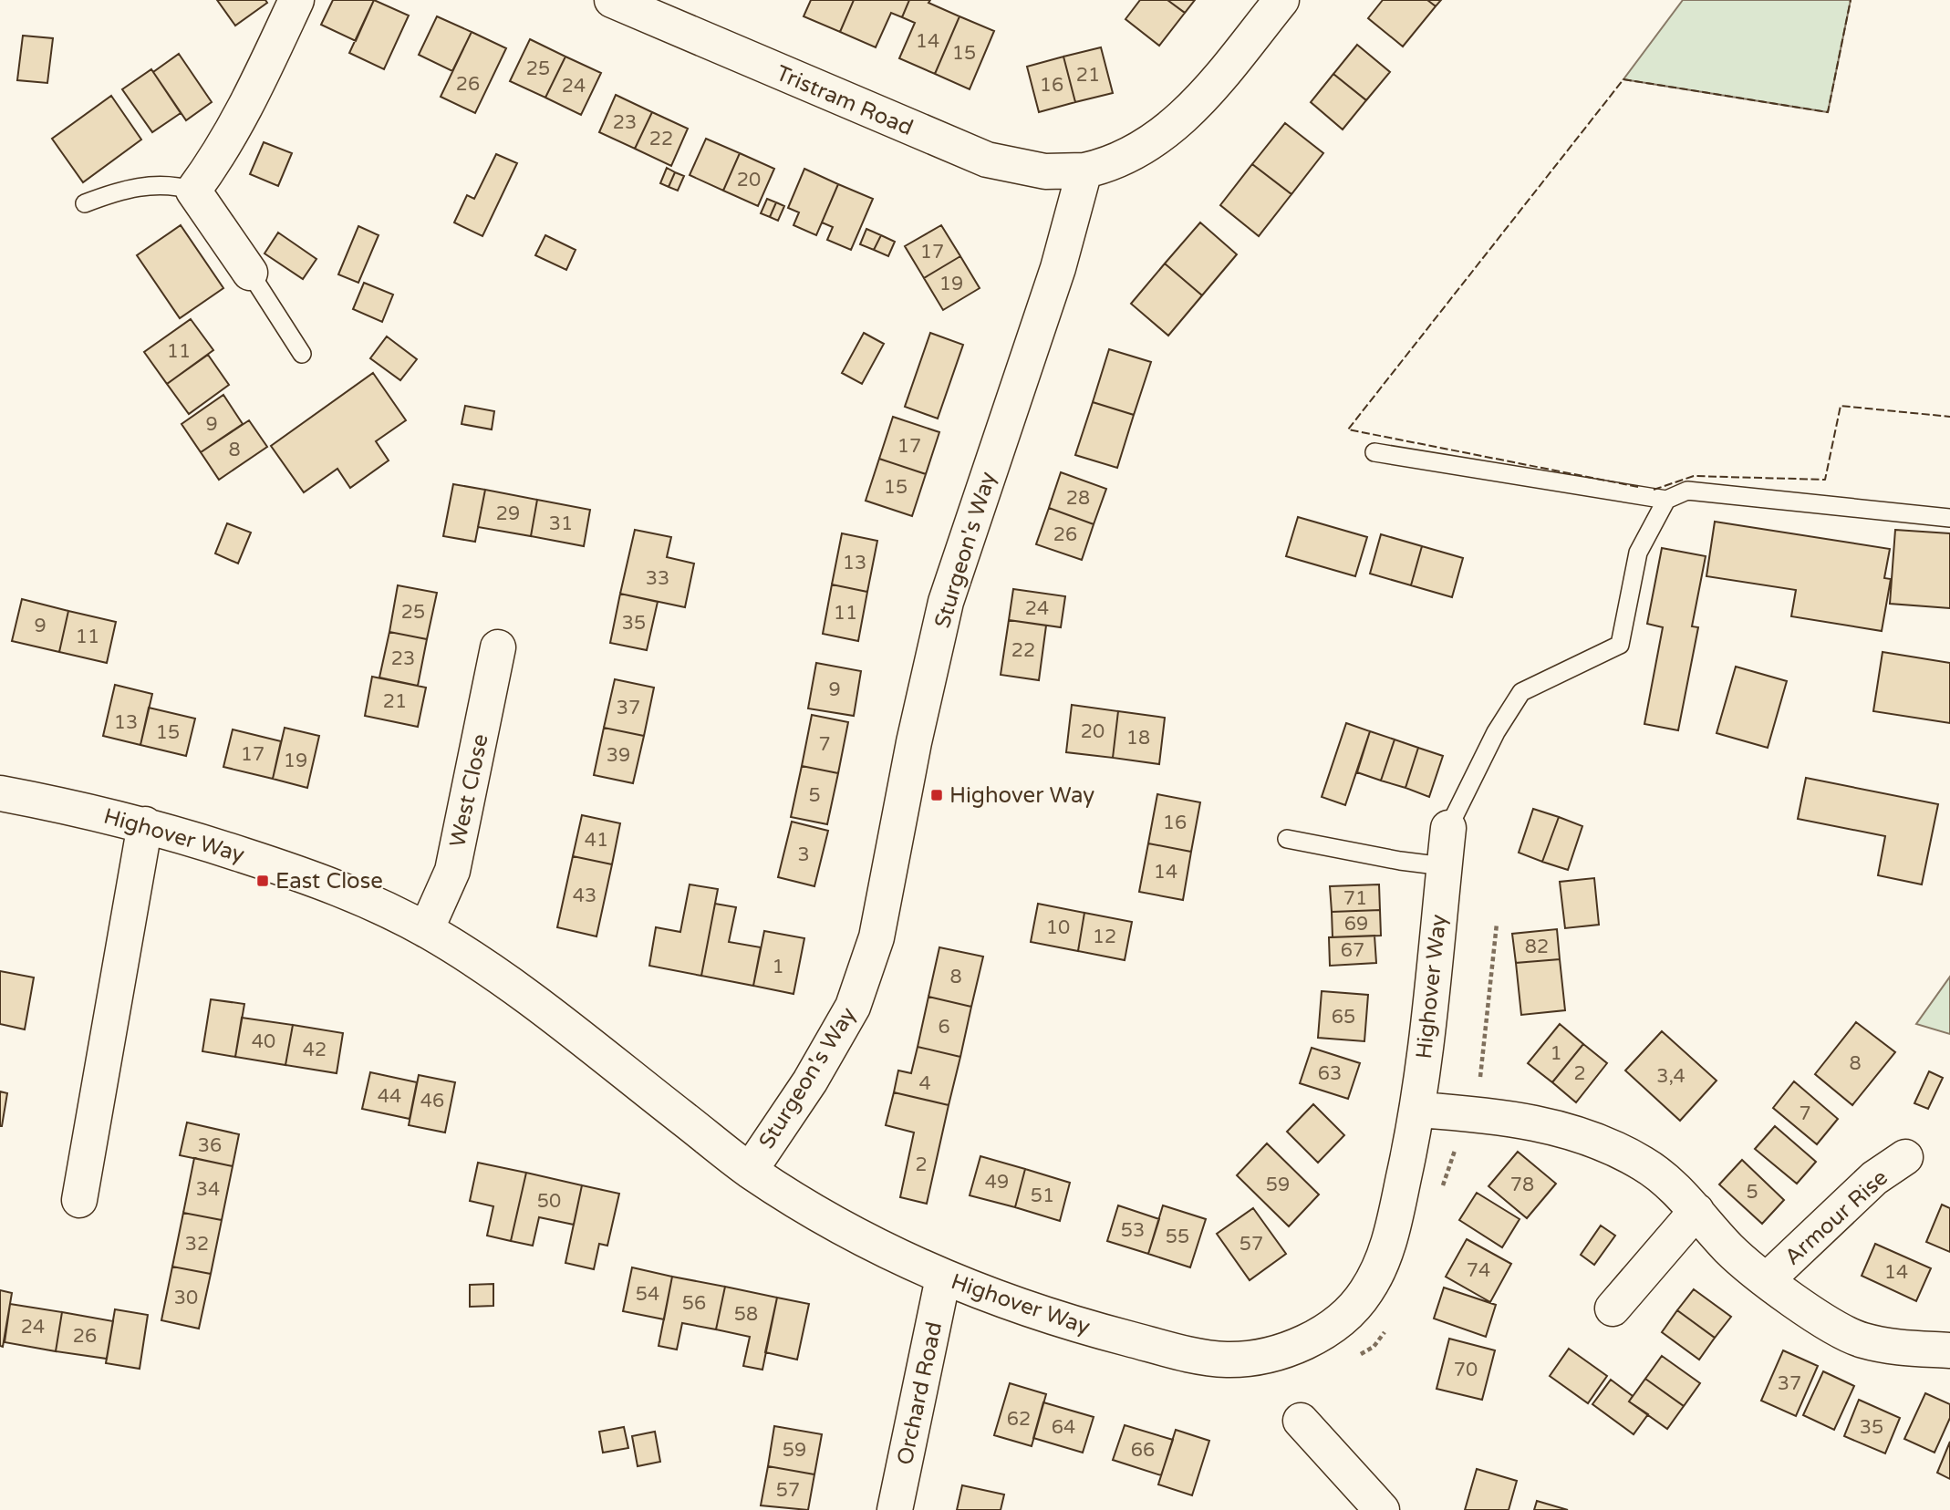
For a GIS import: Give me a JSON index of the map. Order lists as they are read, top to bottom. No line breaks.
{"streets":{"street":["Tristram Road","Sturgeon's Way","West Close","Highover Way","Armour Rise","Orchard Road"]},"crossings":[["Tristram Road","Sturgeon's Way"],["Sturgeon's Way","Highover Way"],["West Close","Highover Way"],["Highover Way","Armour Rise"],["Highover Way","Orchard Road"]],"places":{"transit":["Highover Way","East Close"]},"house_numbers":["14","15","25","21","26","16","24","23","22","20","17","19","11","9","17","8","15","28","29","31","26","13","33","24","25","11","35","9","11","22","23","9","21","37","13","20","15","18","7","17","39","19","5","16","41","3","14","43","71","69","10","12","82","67","1","8","65","6","40","42","1","8","63","2","3,4","4","44","46","7","36","2","49","59","78","34","5","51","50","53","55","32","57","74","14","54","30","56","58","24","26","70","37","62","64","35","59","66","57"]}
